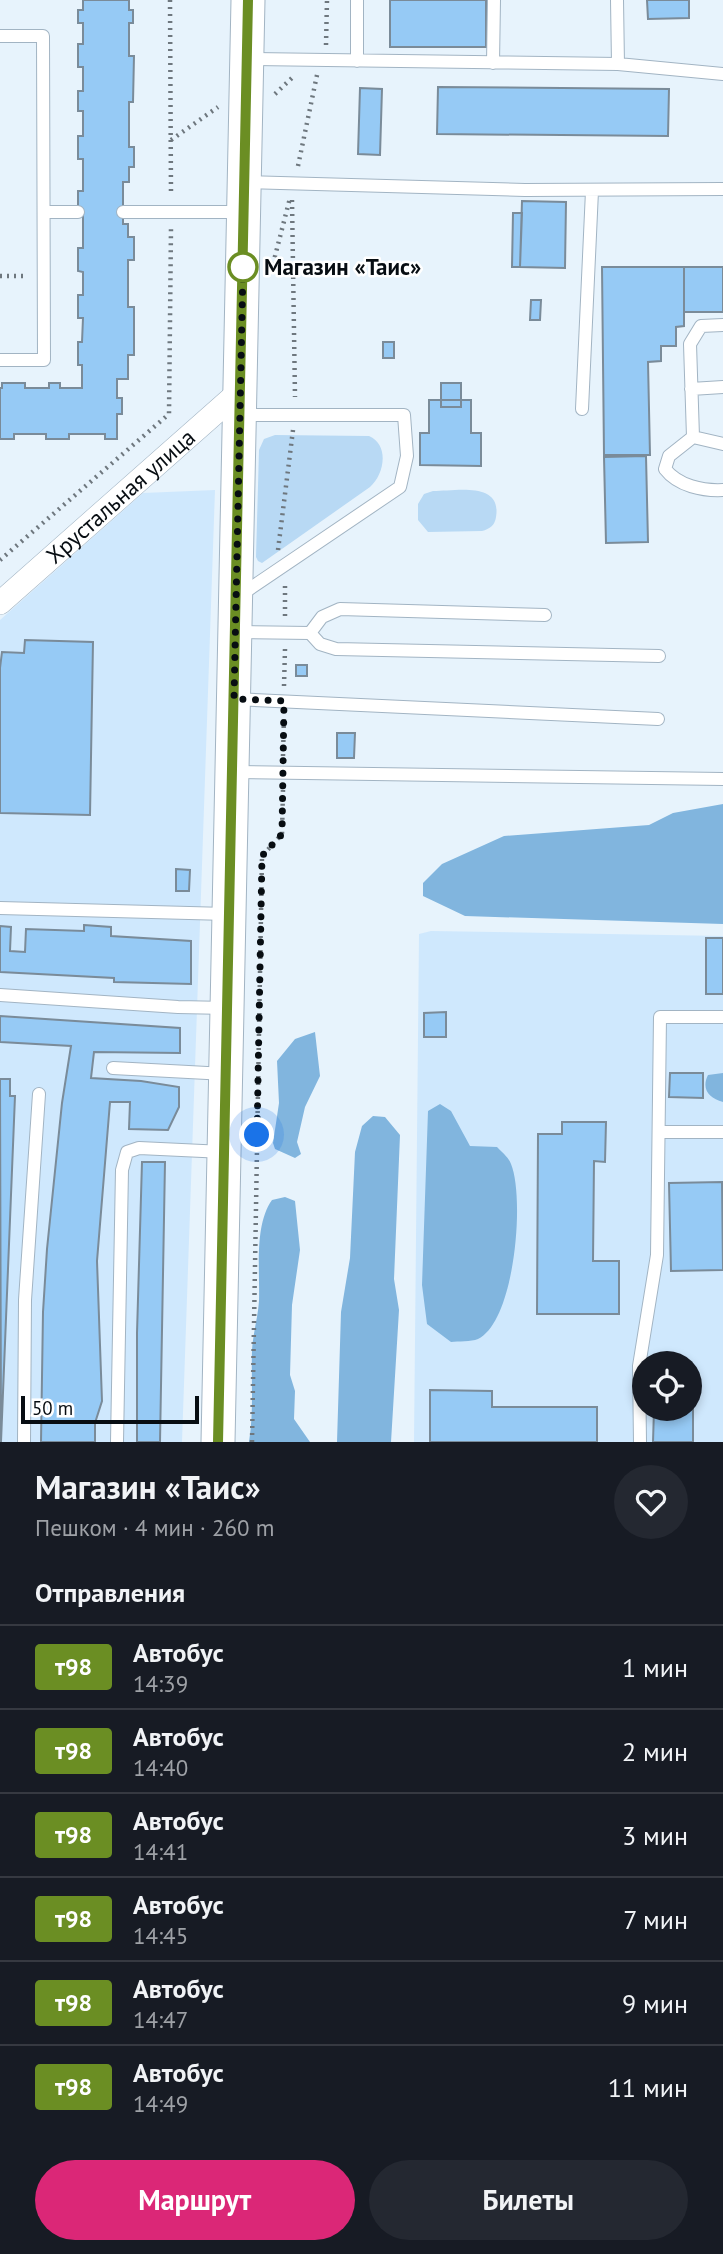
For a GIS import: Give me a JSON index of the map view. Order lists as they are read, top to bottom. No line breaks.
{"streets":{"street":["Хрустальная улица"]},"places":["Магазин «Таис»"],"lines":["bus line т98"],"scale_bar":"50 m","page":{"scale":"50 m","heading":[["Магазин «Таис»","Пешком · 4 мин · 260 m"],"Отправления"],"list":[{"mark":"т98","name":"Автобус","note":"14:39","value":"1 мин"},{"mark":"т98","name":"Автобус","note":"14:40","value":"2 мин"},{"mark":"т98","name":"Автобус","note":"14:41","value":"3 мин"},{"mark":"т98","name":"Автобус","note":"14:45","value":"7 мин"},{"mark":"т98","name":"Автобус","note":"14:47","value":"9 мин"},{"mark":"т98","name":"Автобус","note":"14:49","value":"11 мин"}],"buttons":["Маршрут","Билеты"]}}
